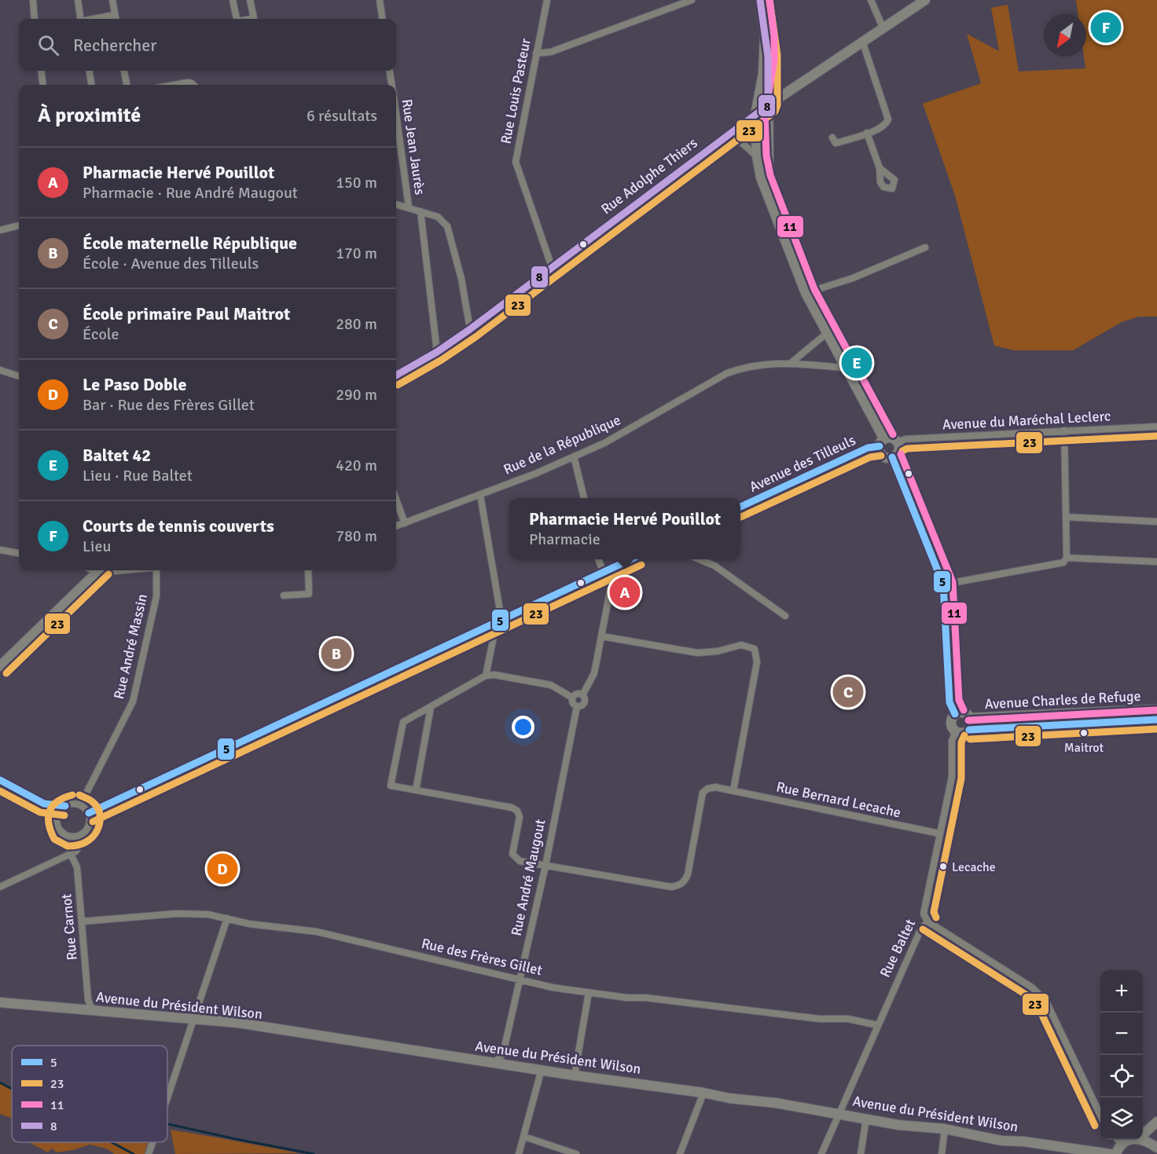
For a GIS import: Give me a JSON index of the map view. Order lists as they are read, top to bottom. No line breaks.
{"streets":{"street":["Rue Louis Pasteur","Rue Jean Jaurès","Rue Adolphe Thiers","Avenue du Maréchal Leclerc","Rue de la République","Avenue des Tilleuls","Rue André Massin","Avenue Charles de Refuge","Rue Bernard Lecache","Rue André Maugout","Rue Carnot","Rue Baltet","Rue des Frères Gillet","Avenue du Président Wilson"]},"crossings":[["Rue Louis Pasteur","Rue Adolphe Thiers"],["Avenue du Maréchal Leclerc","Avenue des Tilleuls"],["Rue André Massin","Rue Carnot"],["Avenue Charles de Refuge","Rue Baltet"],["Rue Bernard Lecache","Rue André Maugout"],["Rue Bernard Lecache","Rue Baltet"],["Rue André Maugout","Rue des Frères Gillet"],["Rue Carnot","Rue des Frères Gillet"],["Rue Carnot","Avenue du Président Wilson"],["Rue Baltet","Rue des Frères Gillet"],["Rue Baltet","Avenue du Président Wilson"]],"places":["Maitrot","Lecache"],"lines":["transit line 23","transit line 11","transit line 8","transit line 5"],"legend":["5","23","11","8"],"north":"bottom left","page":{"pins":["F","E","A","B","C","D"],"search":"Rechercher","heading":["À proximité","6 résultats"],"list":[{"mark":"A","name":"Pharmacie Hervé Pouillot","note":"Pharmacie · Rue André Maugout","value":"150 m"},{"mark":"B","name":"École maternelle République","note":"École · Avenue des Tilleuls","value":"170 m"},{"mark":"C","name":"École primaire Paul Maitrot","note":"École","value":"280 m"},{"mark":"D","name":"Le Paso Doble","note":"Bar · Rue des Frères Gillet","value":"290 m"},{"mark":"E","name":"Baltet 42","note":"Lieu · Rue Baltet","value":"420 m"},{"mark":"F","name":"Courts de tennis couverts","note":"Lieu","value":"780 m"}],"popup":["Pharmacie Hervé Pouillot","Pharmacie"],"map_buttons":["+","−"]}}
